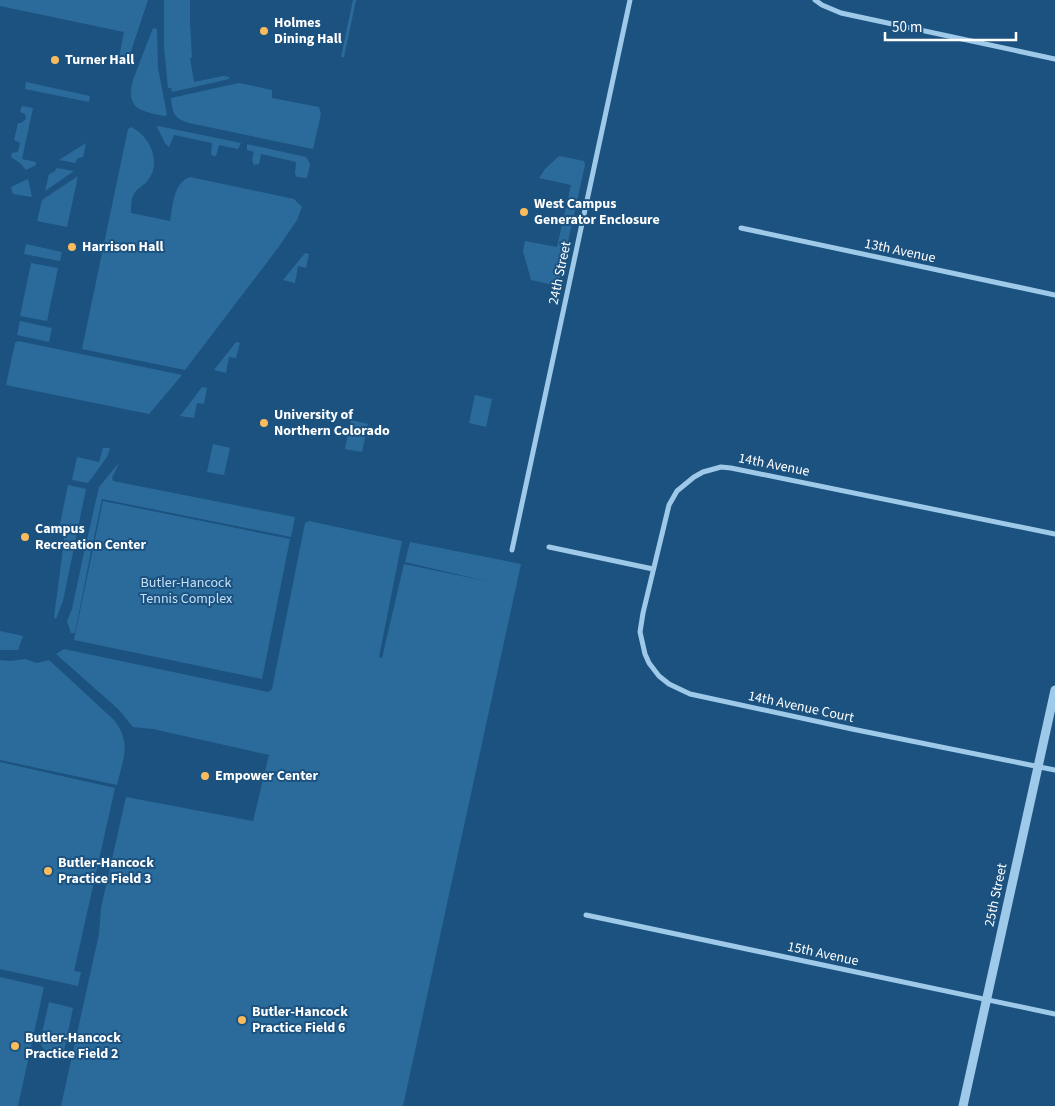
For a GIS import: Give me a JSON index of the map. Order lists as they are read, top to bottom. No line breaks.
{"streets":{"street":["13th Avenue","24th Street","14th Avenue","14th Avenue Court","25th Street","15th Avenue"]},"crossings":[["14th Avenue","14th Avenue Court"],["14th Avenue Court","25th Street"],["25th Street","15th Avenue"]],"parks":["Butler-Hancock Tennis Complex"],"places":["Holmes Dining Hall","Turner Hall","West Campus Generator Enclosure","Harrison Hall","University of Northern Colorado","Campus Recreation Center","Empower Center","Butler-Hancock Practice Field 3","Butler-Hancock Practice Field 6","Butler-Hancock Practice Field 2"],"scale_bar":"50 m"}
